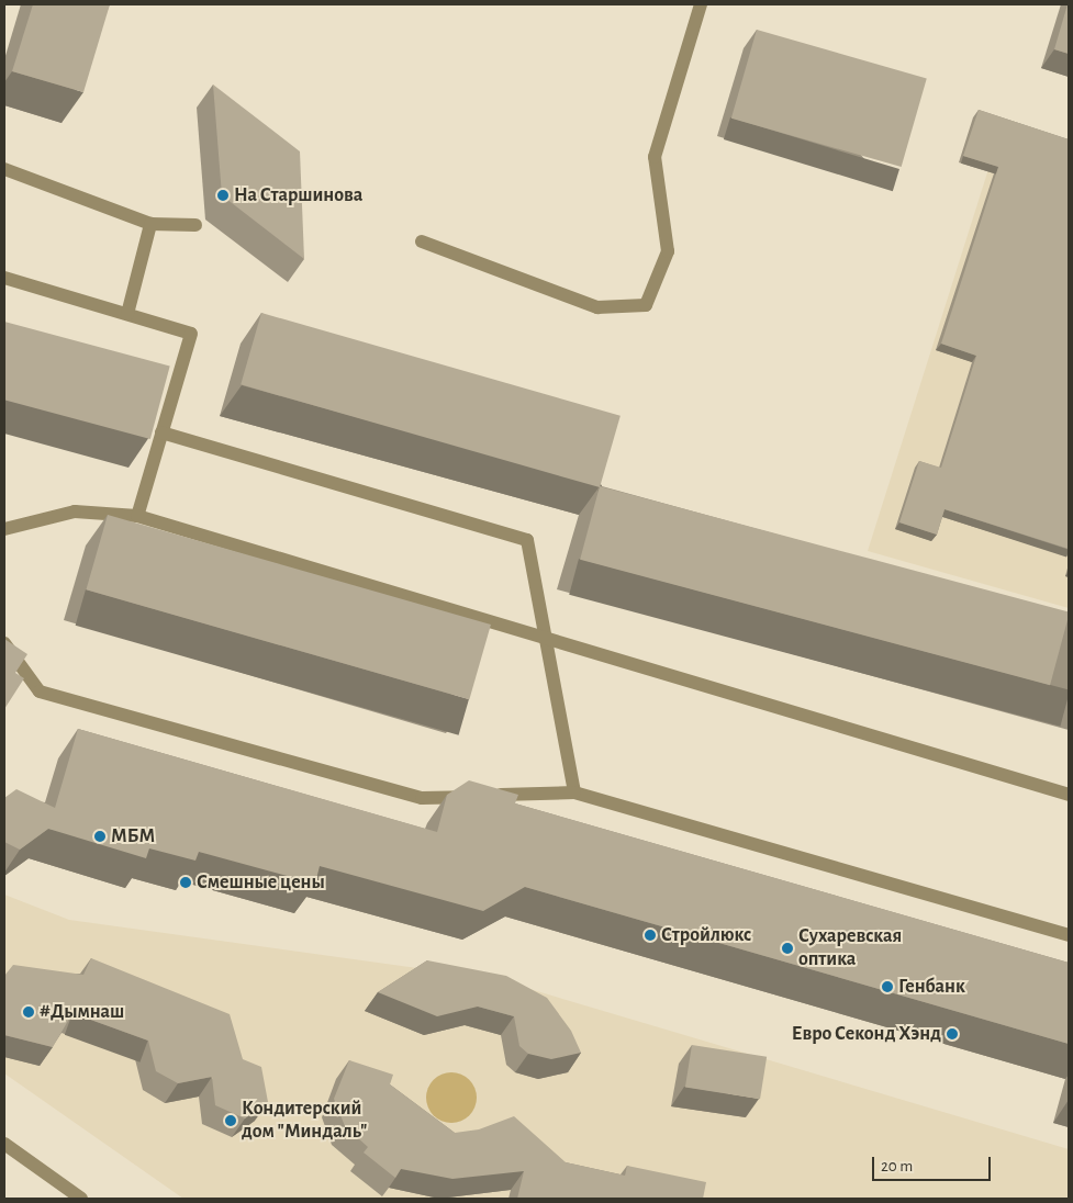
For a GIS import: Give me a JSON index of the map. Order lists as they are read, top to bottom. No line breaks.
{"places":["На Старшинова","МБМ","Смешные цены","Стройлюкс","Сухаревская оптика","Генбанк","#Дымнаш","Евро Секонд Хэнд","Кондитерский дом \"Миндаль\""],"scale_bar":"20 m"}
